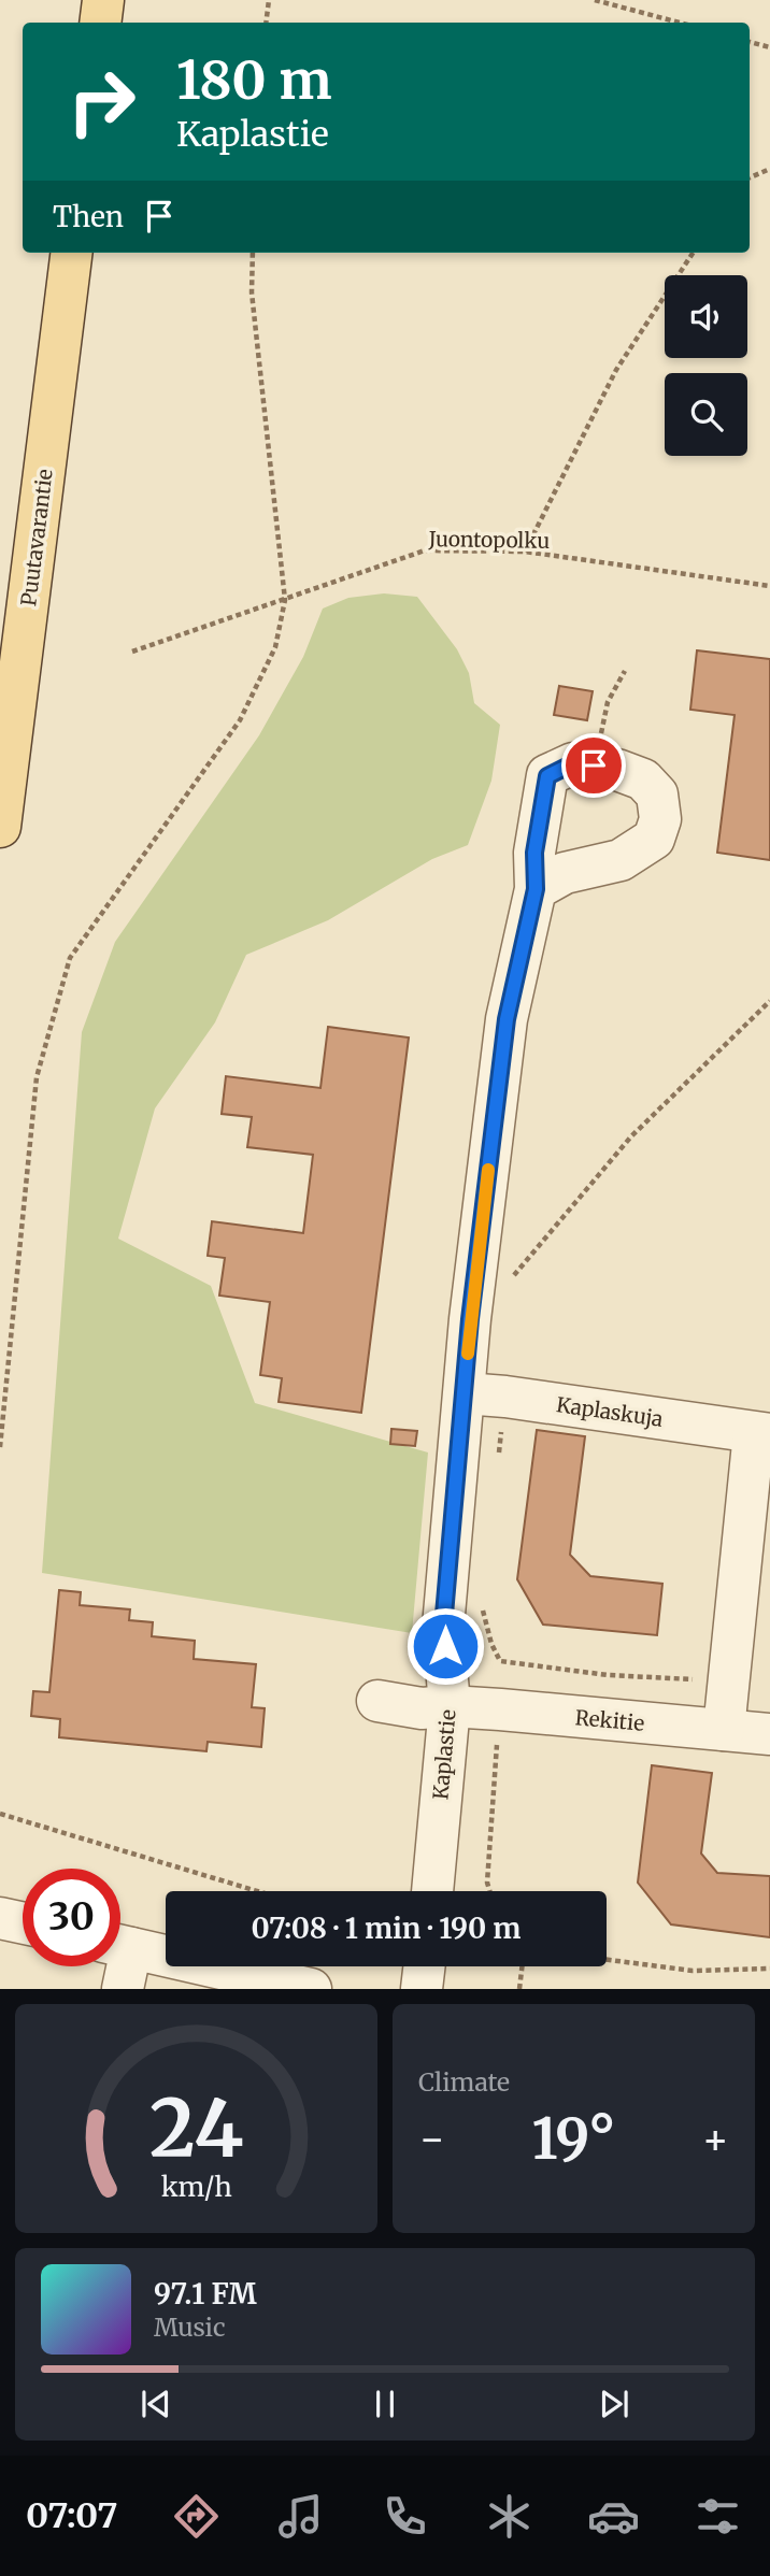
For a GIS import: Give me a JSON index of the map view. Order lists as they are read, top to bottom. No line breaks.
{"streets":{"main road":["Puutavarantie"],"street":["Kaplaskuja","Rekitie","Kaplastie"],"path":["Juontopolku"]},"crossings":[["Kaplaskuja","Kaplastie"],["Rekitie","Kaplastie"]],"page":{"turn":["180 m","Kaplastie"],"then":"Then","limit":"30","trip":"07:08 · 1 min · 190 m","tile":"Climate","heat":["−","19°","+"],"song":["97.1 FM","Music"],"tabs":"07:07","gauge":["24","km/h"]}}
